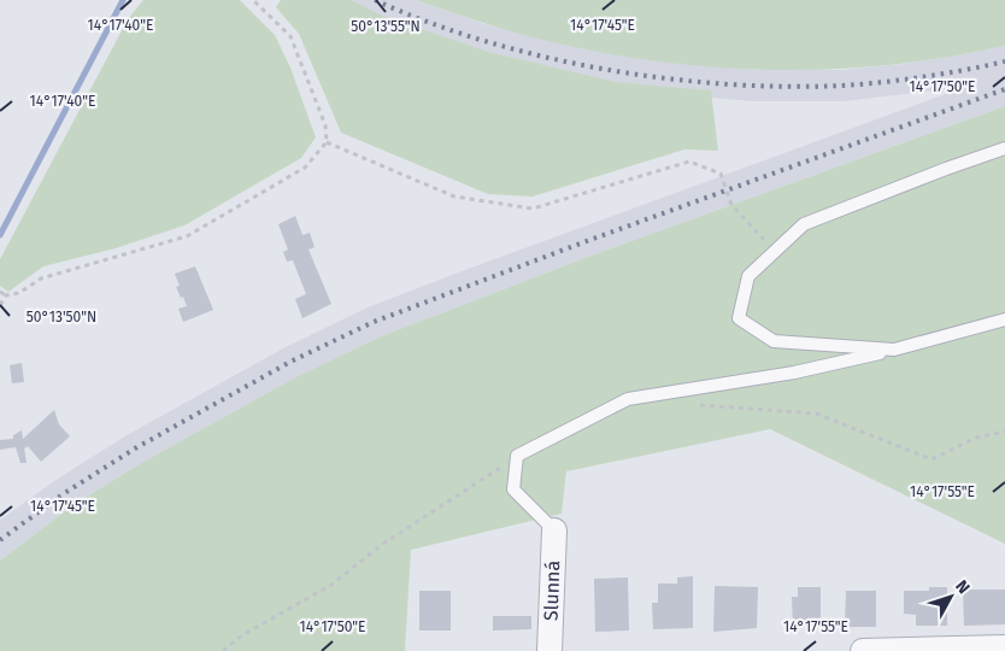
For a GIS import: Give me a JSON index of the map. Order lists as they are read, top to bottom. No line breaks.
{"streets":{"street":["Slunná"]},"north":"top right","coordinates":["14°17'40\"E","14°17'45\"E","50°13'55\"N","14°17'50\"E","50°13'50\"N","14°17'55\"E"]}
